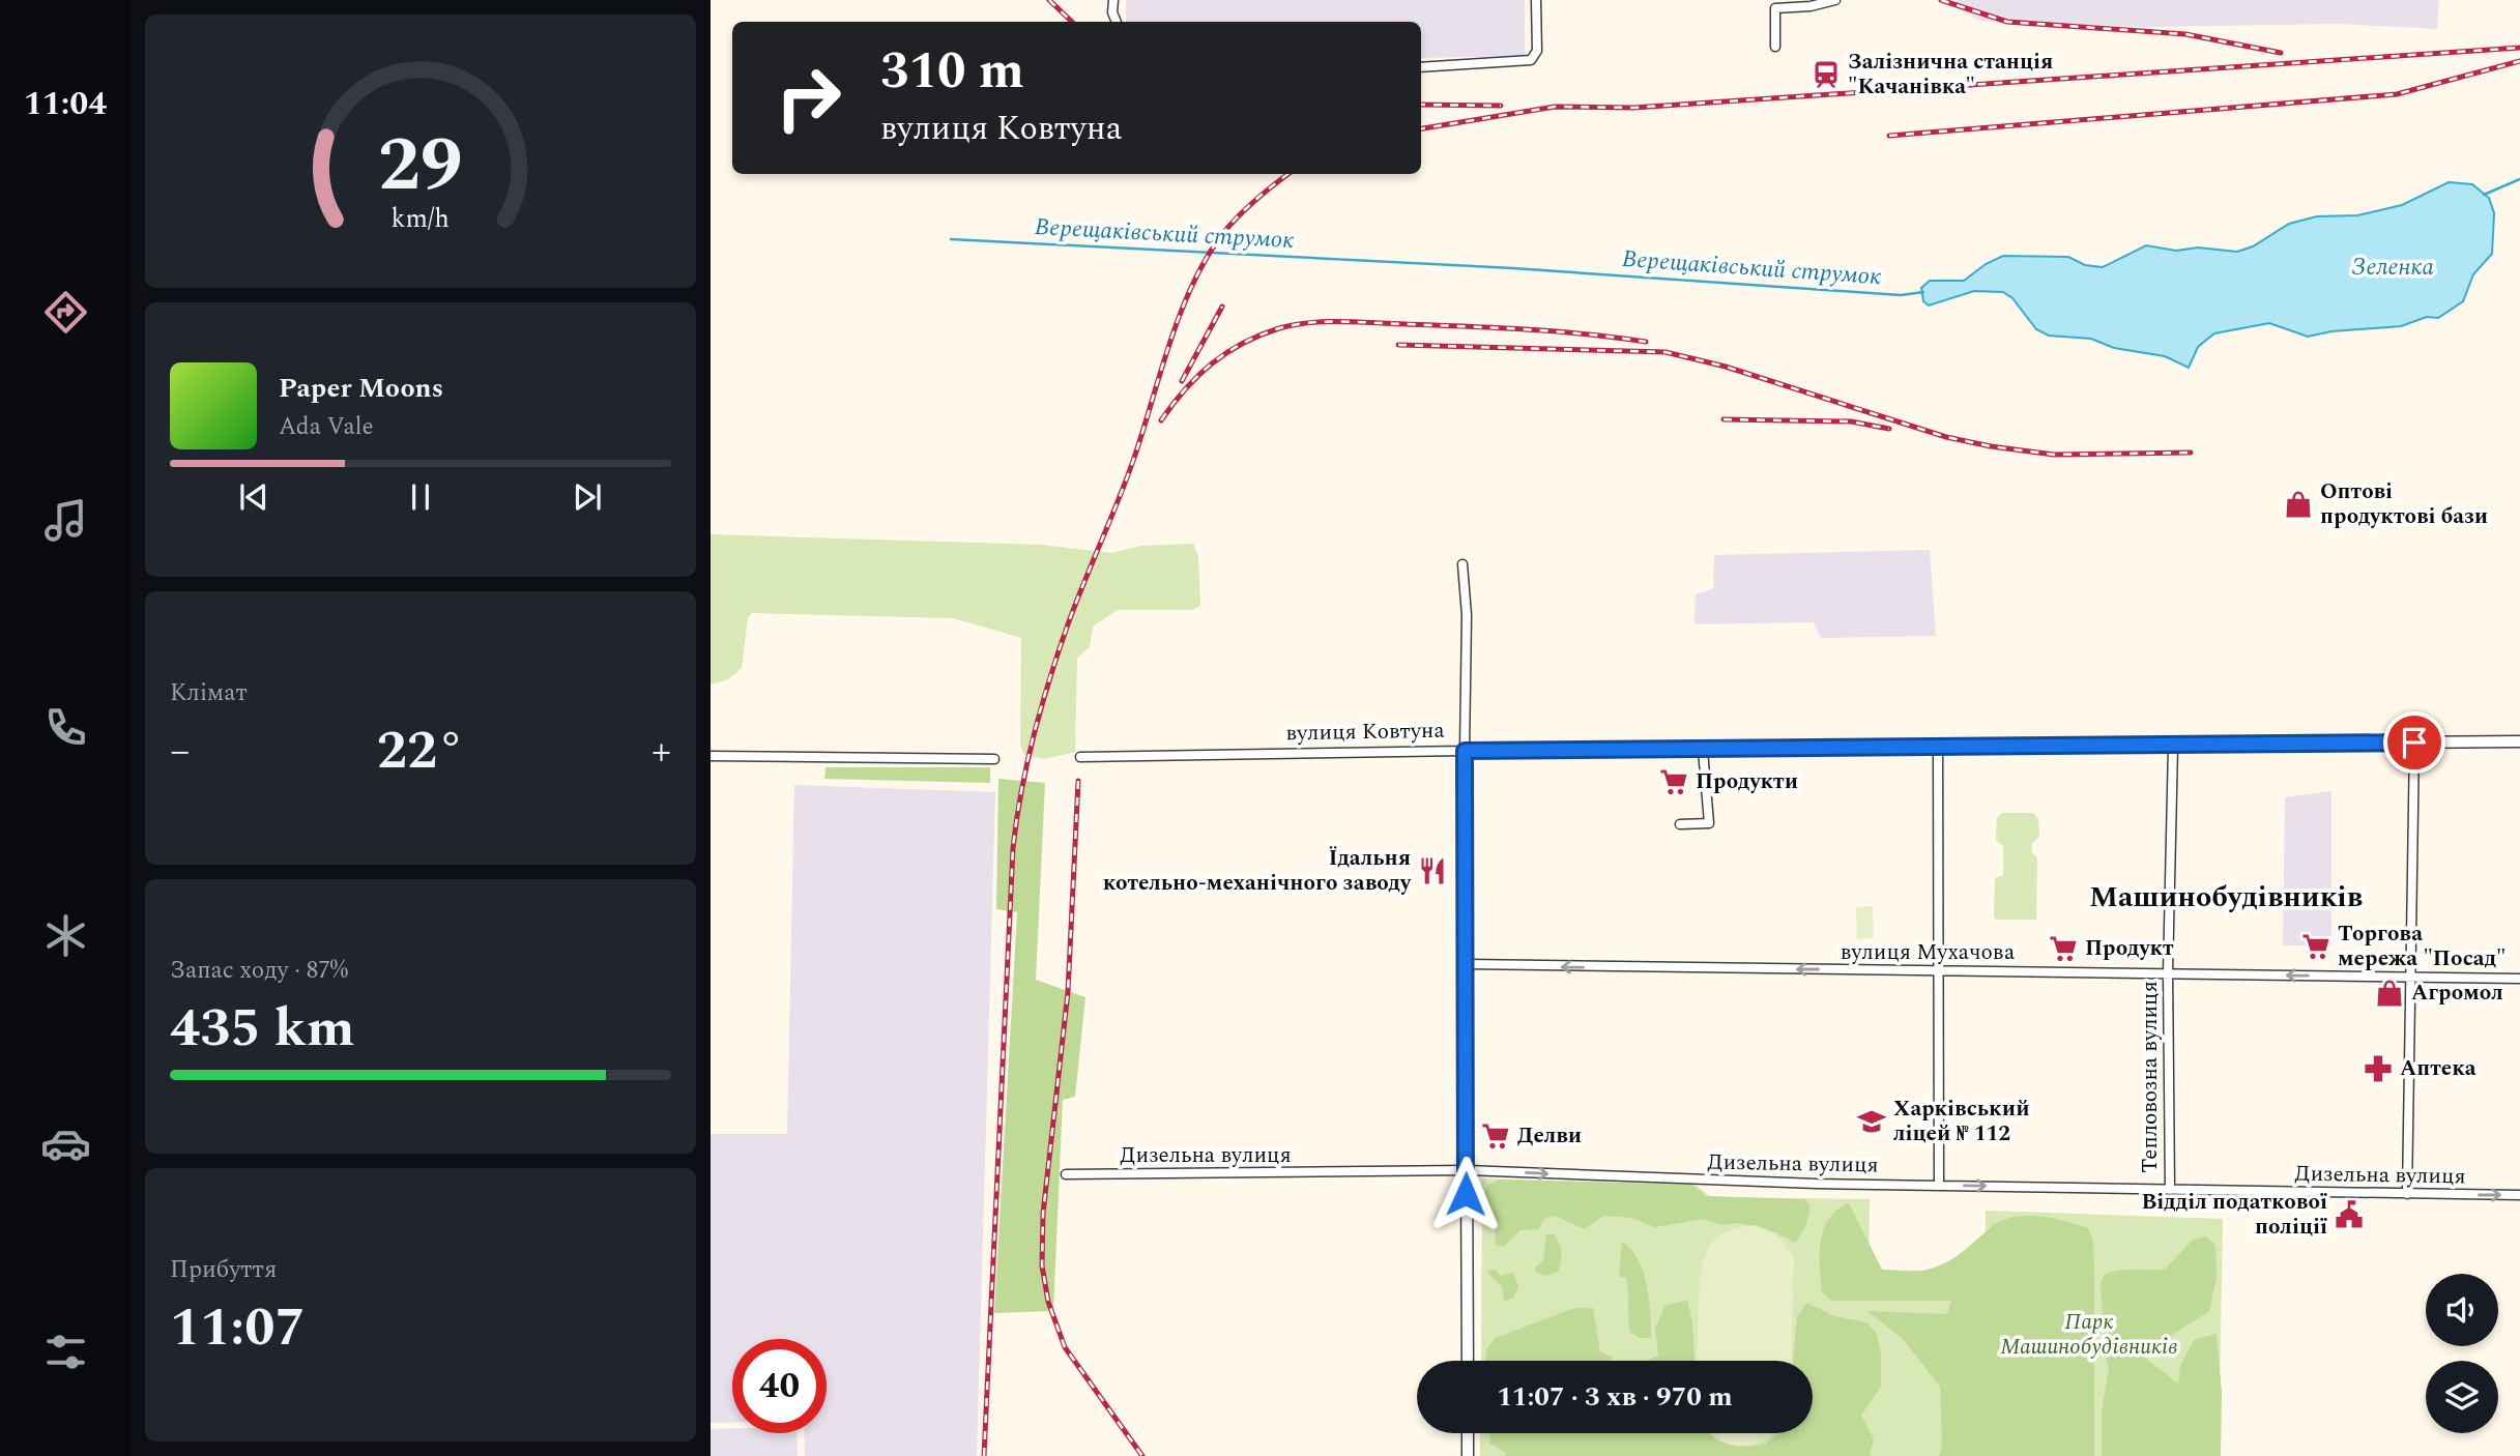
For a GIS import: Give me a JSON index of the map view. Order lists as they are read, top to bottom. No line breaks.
{"streets":{"street":["вулиця Ковтуна","вулиця Мухачова","Тепловозна вулиця","Дизельна вулиця"]},"crossings":[["вулиця Ковтуна","Тепловозна вулиця"],["вулиця Мухачова","Тепловозна вулиця"],["Тепловозна вулиця","Дизельна вулиця"]],"one_way":["вулиця Мухачова","Дизельна вулиця"],"districts":["Машинобудівників"],"water":["Верещаківський струмок","Зеленка"],"parks":["Парк Машинобудівників"],"places":{"station":["Залізнична станція \"Качанівка\""],"shop":["Оптові продуктові бази","Агромол"],"supermarket":["Продукти","Торгова мережа \"Посад\"","Продукт","Делви"],"restaurant":["Їдальня котельно-механічного заводу"],"pharmacy":["Аптека"],"school or university":["Харківський ліцей № 112"],"public building":["Відділ податкової поліції"]},"page":{"tabs":"11:04","turn":["310 m","вулиця Ковтуна"],"song":["Paper Moons","Ada Vale"],"tile":["Клімат",["Запас ходу · 87%","435 km"],["Прибуття","11:07"]],"heat":["−","22°","+"],"limit":"40","trip":"11:07 · 3 хв · 970 m","gauge":["29","km/h"]}}
